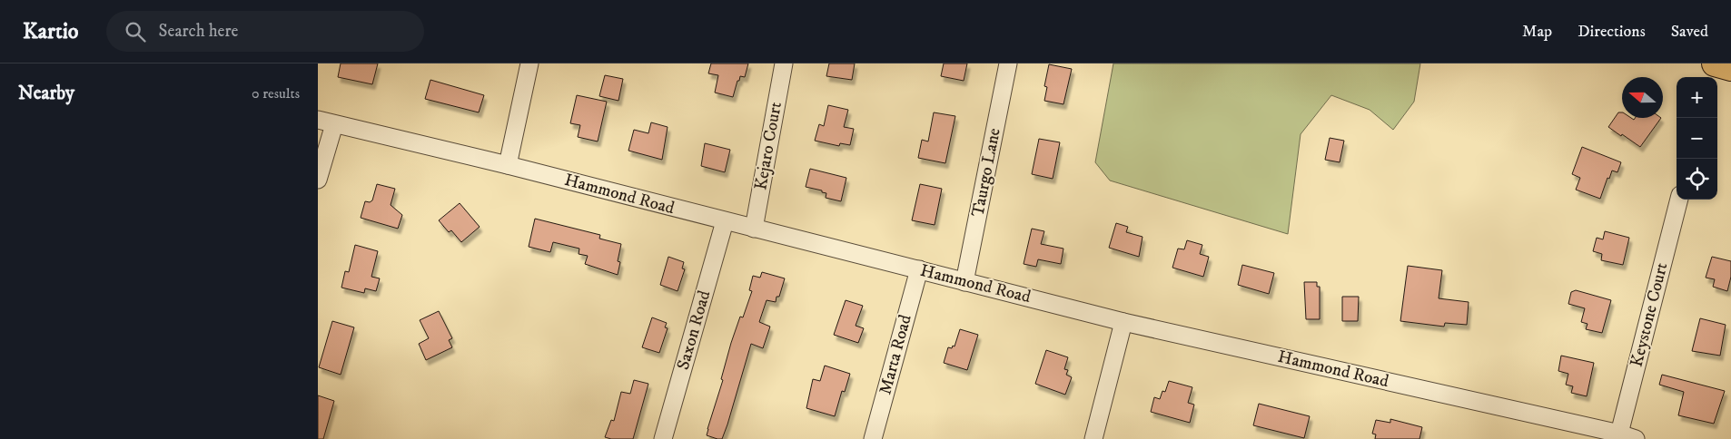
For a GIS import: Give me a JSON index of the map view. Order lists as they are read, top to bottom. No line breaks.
{"streets":{"street":["Kejaro Court","Taurgo Lane","Hammond Road","Keystone Court","Saxon Road","Marta Road"]},"crossings":[["Kejaro Court","Hammond Road"],["Taurgo Lane","Hammond Road"],["Hammond Road","Keystone Court"],["Hammond Road","Saxon Road"],["Hammond Road","Marta Road"]],"north":"left","page":{"header":"Kartio","search":"Search here","nav":["Map","Directions","Saved"],"heading":["Nearby","0 results"],"map_buttons":["+","−"]}}
